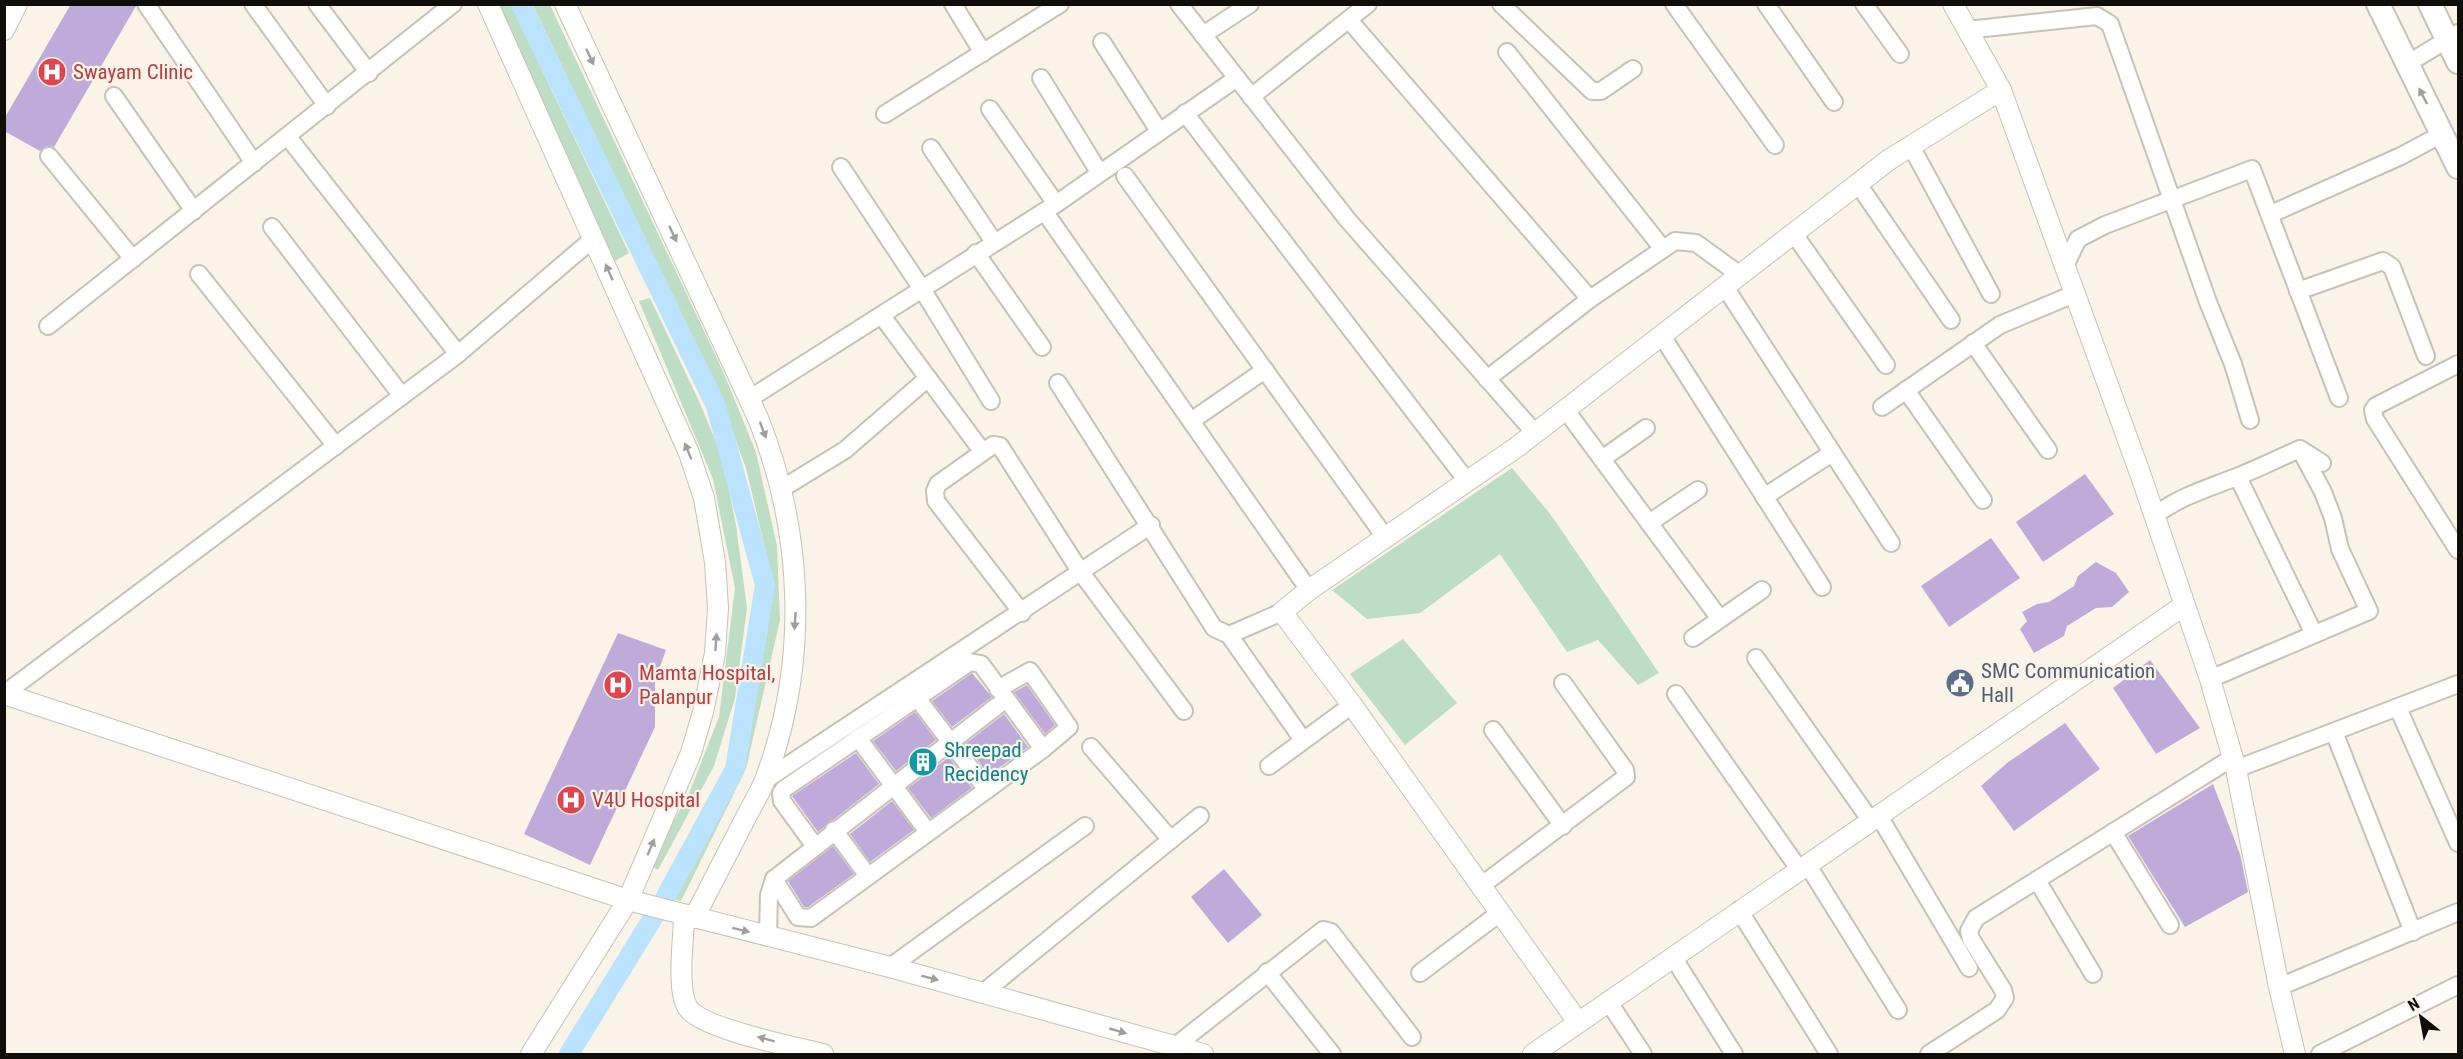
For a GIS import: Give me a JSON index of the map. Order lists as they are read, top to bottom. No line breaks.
{"places":{"hospital":["Swayam Clinic","Mamta Hospital, Palanpur","V4U Hospital"],"public building":["SMC Communication Hall"],"building":["Shreepad Recidency"]},"north":"top left"}
